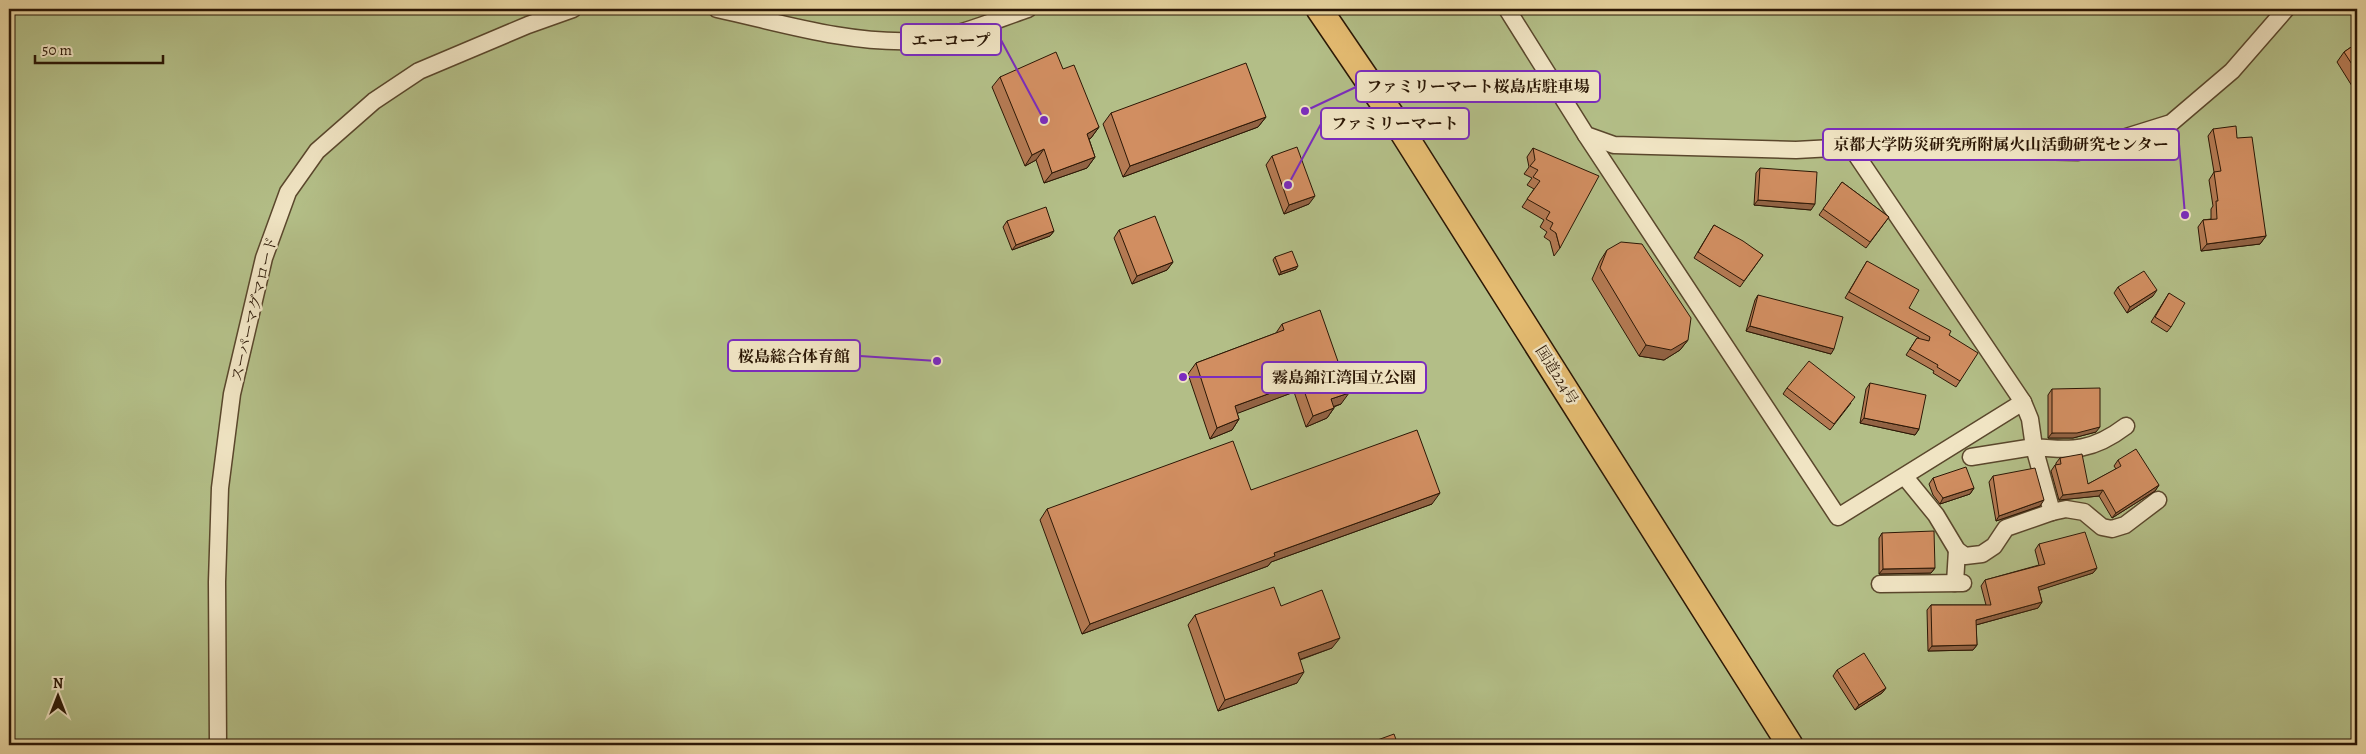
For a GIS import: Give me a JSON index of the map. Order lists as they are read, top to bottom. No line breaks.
{"streets":{"highway":["国道224号"],"street":["スーパーマグマロード"]},"places":["ファミリーマート桜島店駐車場","エーコープ","ファミリーマート","京都大学防災研究所附属火山活動研究センター","桜島総合体育館","霧島錦江湾国立公園"],"scale_bar":"50 m","north":"top"}
